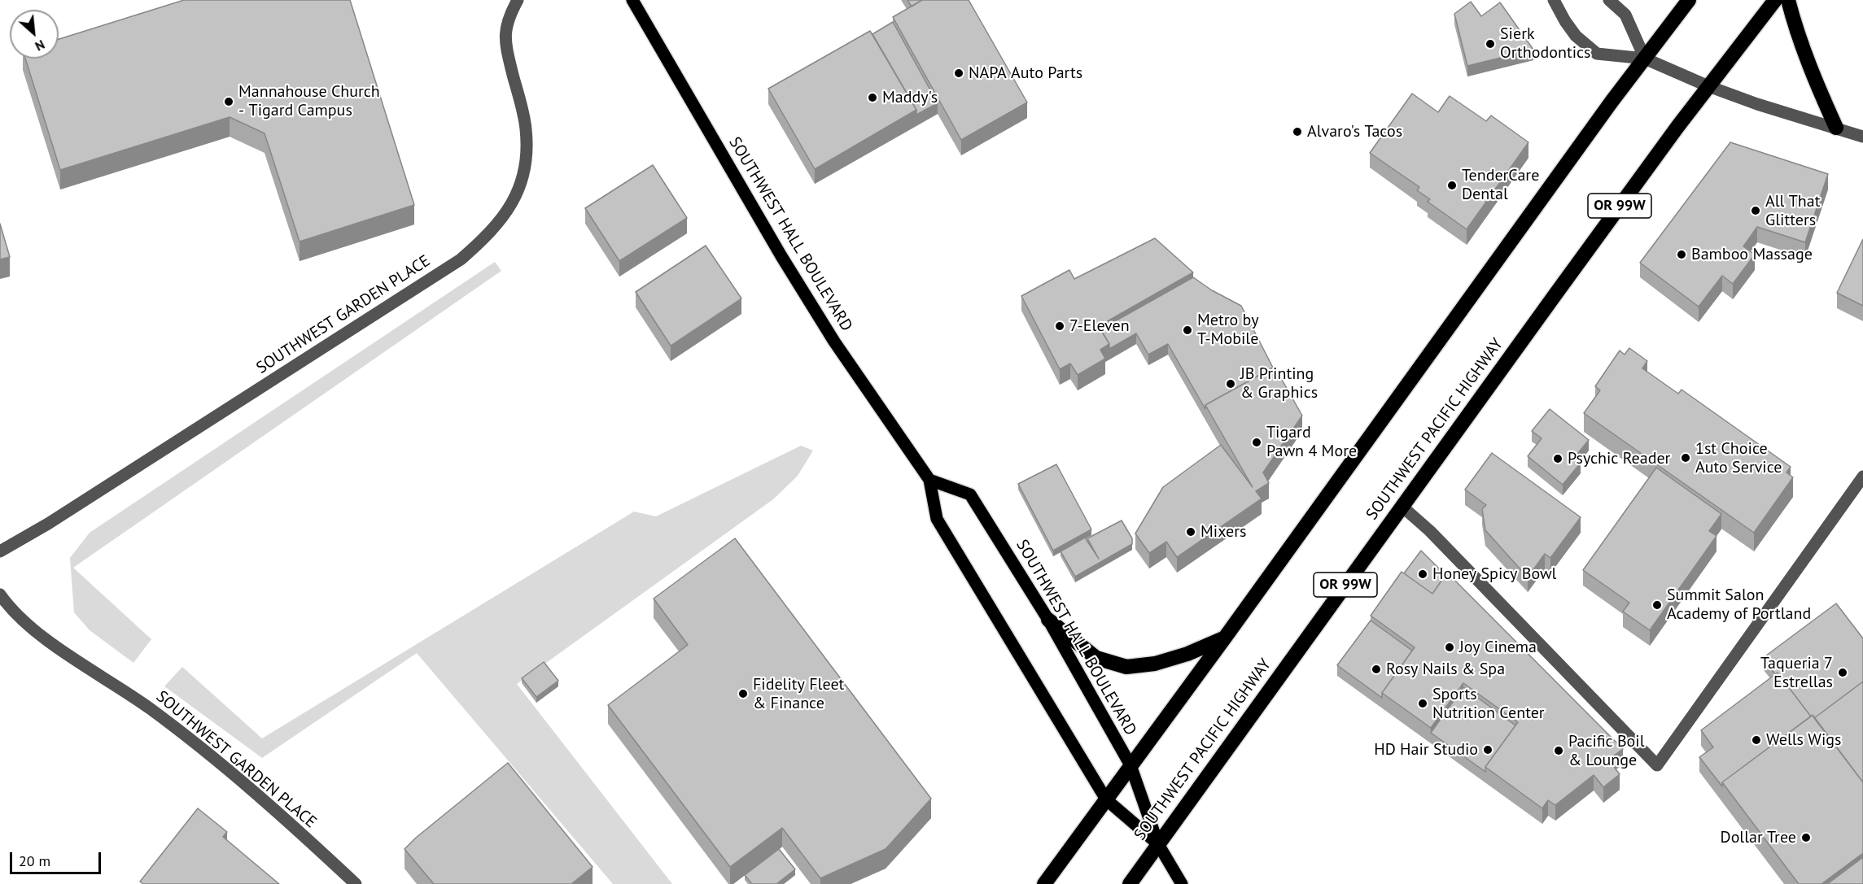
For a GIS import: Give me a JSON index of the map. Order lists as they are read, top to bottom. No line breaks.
{"streets":{"highway":["OR 99W","SOUTHWEST PACIFIC HIGHWAY"],"main road":["SOUTHWEST HALL BOULEVARD"],"street":["SOUTHWEST GARDEN PLACE"]},"crossings":[["SOUTHWEST HALL BOULEVARD","SOUTHWEST PACIFIC HIGHWAY"]],"places":["Sierk Orthodontics","NAPA Auto Parts","Maddy's","Mannahouse Church - Tigard Campus","Alvaro's Tacos","TenderCare Dental","All That Glitters","Bamboo Massage","7-Eleven","Metro by T-Mobile","JB Printing & Graphics","Tigard Pawn 4 More","1st Choice Auto Service","Psychic Reader","Mixers","Honey Spicy Bowl","Summit Salon Academy of Portland","Joy Cinema","Rosy Nails & Spa","Taqueria 7 Estrellas","Fidelity Fleet & Finance","Sports Nutrition Center","Wells Wigs","HD Hair Studio","Pacific Boil & Lounge","Dollar Tree"],"scale_bar":"20 m","north":"bottom right"}
